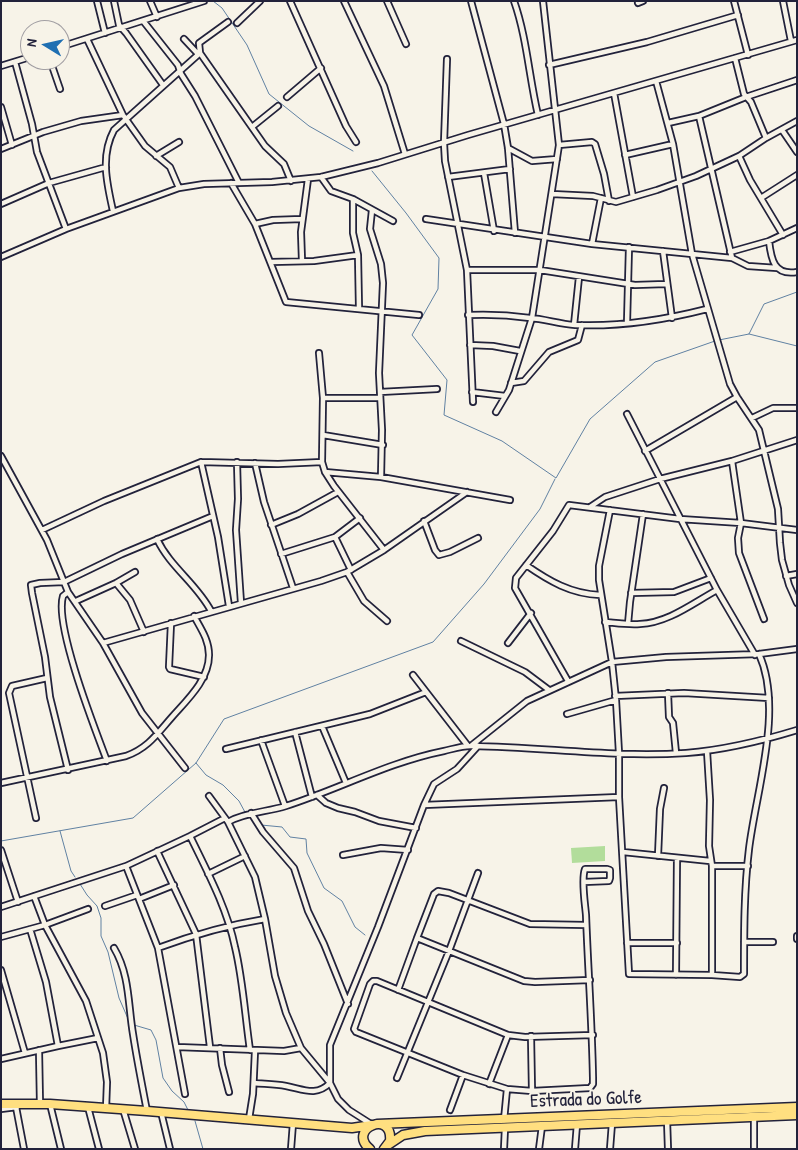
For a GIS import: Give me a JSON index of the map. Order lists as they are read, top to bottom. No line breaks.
{"streets":{"highway":["Estrada do Golfe"]},"north":"left"}
